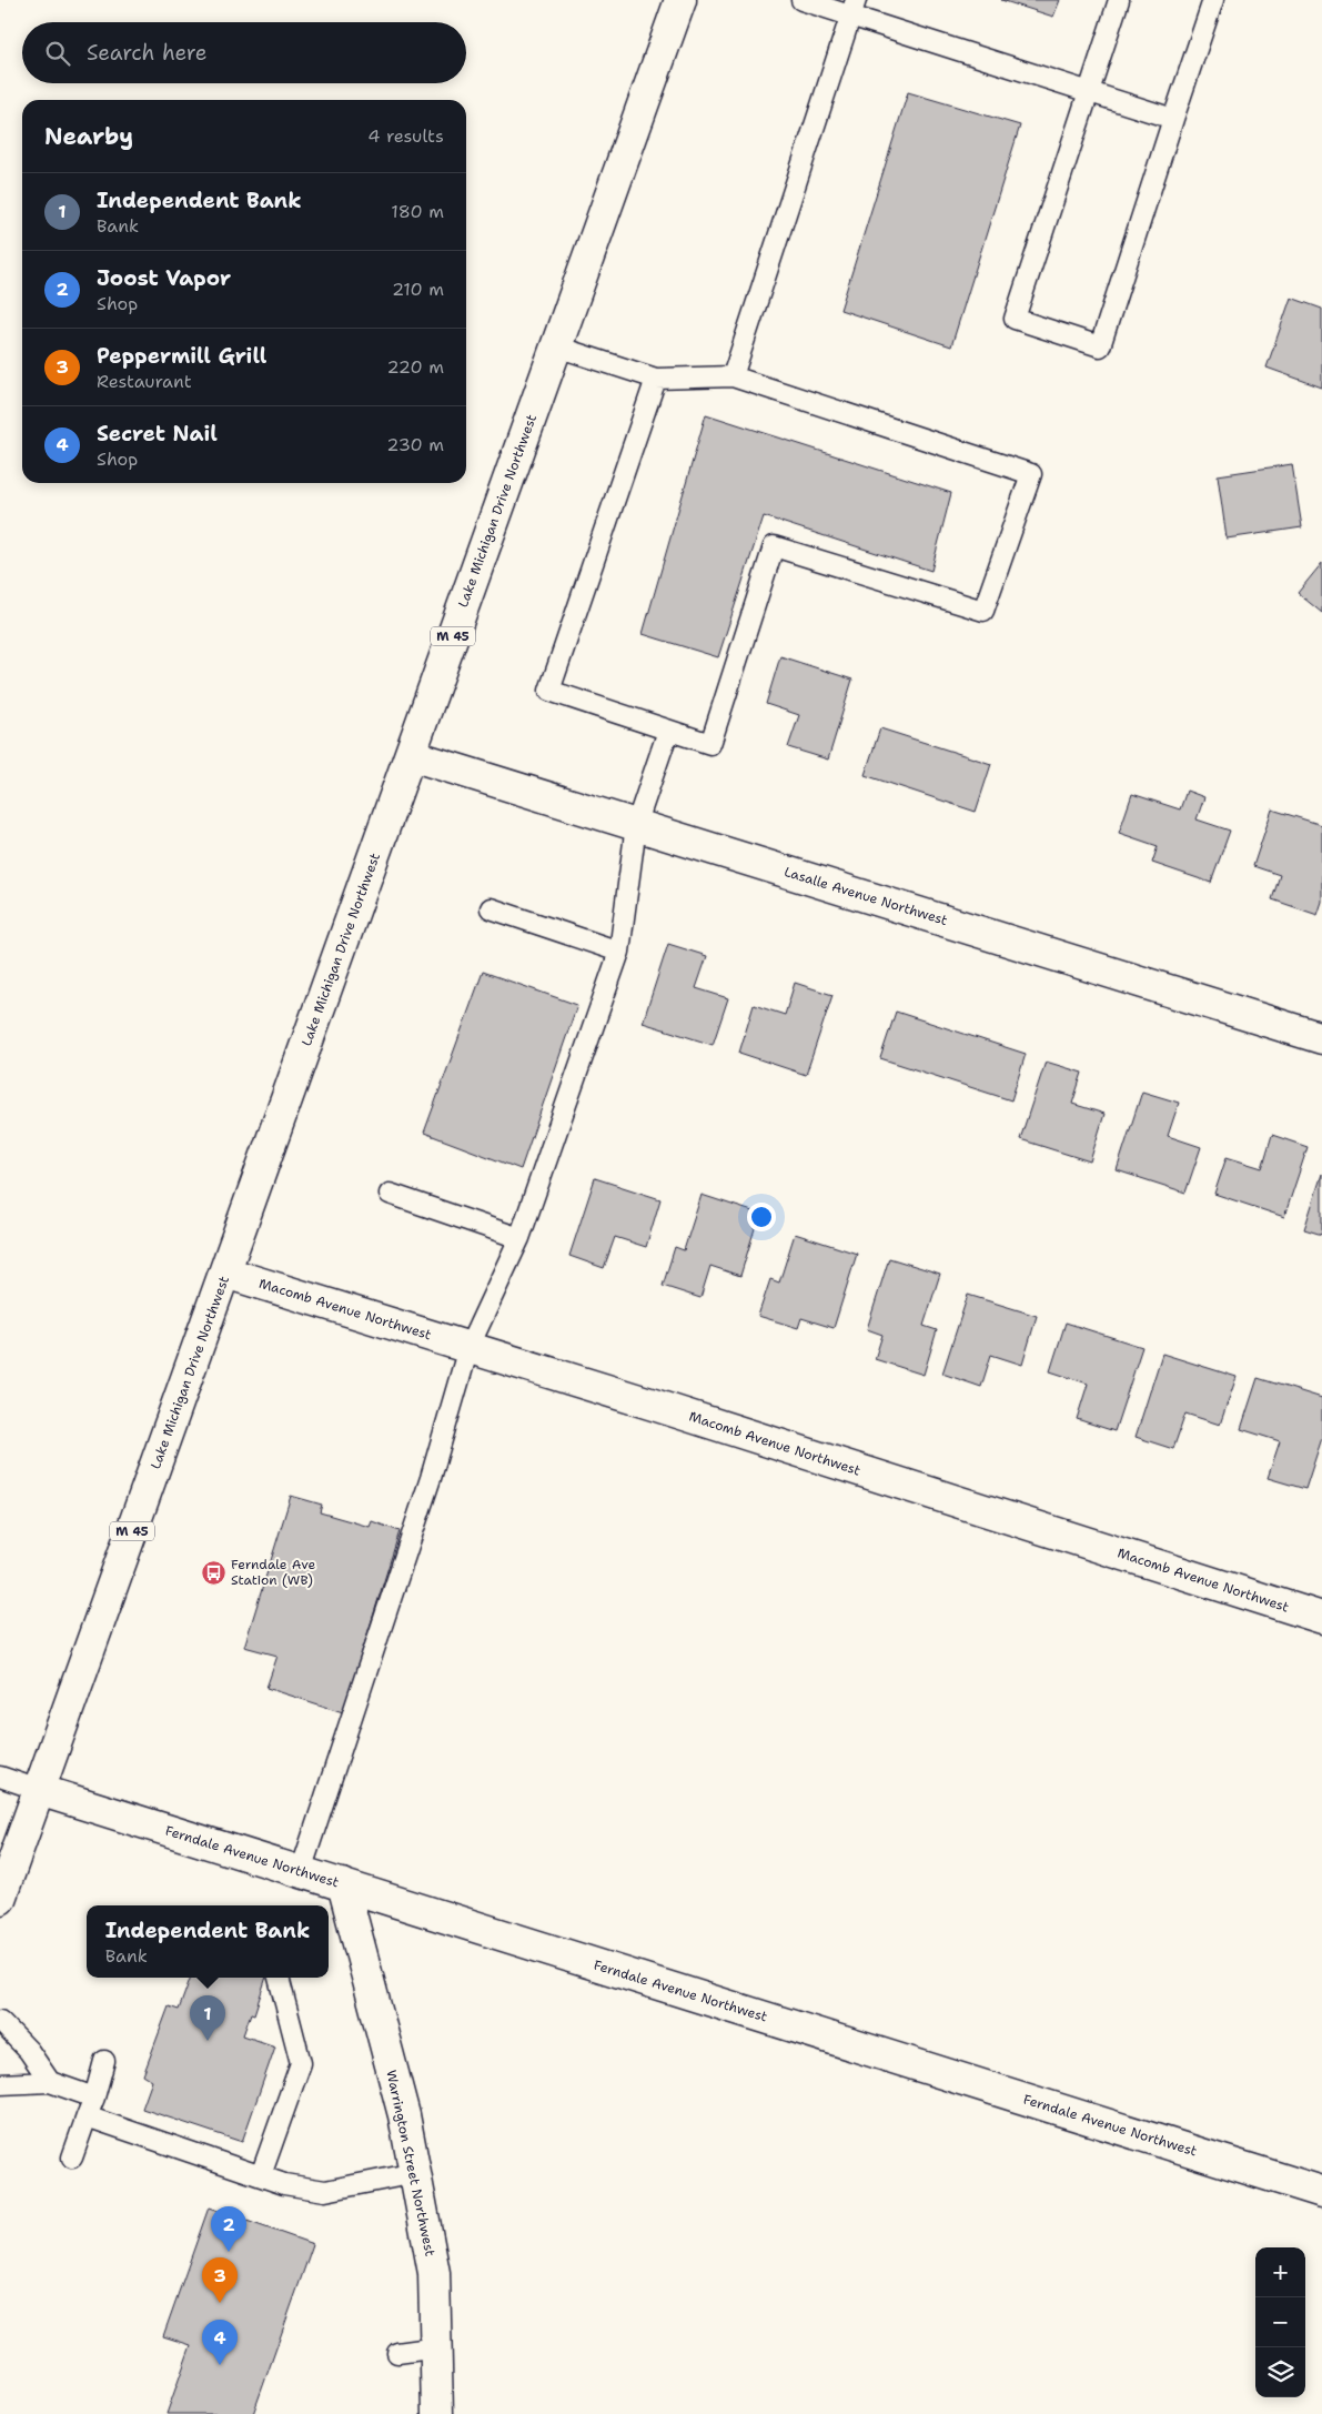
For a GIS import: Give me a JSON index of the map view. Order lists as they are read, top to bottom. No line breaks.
{"streets":{"main road":["Lake Michigan Drive Northwest","M 45","Lasalle Avenue Northwest","Macomb Avenue Northwest","Ferndale Avenue Northwest","Warrington Street Northwest"]},"crossings":[["Lake Michigan Drive Northwest","Lasalle Avenue Northwest"],["Lake Michigan Drive Northwest","Macomb Avenue Northwest"],["Lake Michigan Drive Northwest","Ferndale Avenue Northwest"],["Ferndale Avenue Northwest","Warrington Street Northwest"]],"places":{"bus stop":["Ferndale Ave Station (WB)"]},"page":{"search":"Search here","heading":["Nearby","4 results"],"list":[{"mark":"1","name":"Independent Bank","note":"Bank","value":"180 m"},{"mark":"2","name":"Joost Vapor","note":"Shop","value":"210 m"},{"mark":"3","name":"Peppermill Grill","note":"Restaurant","value":"220 m"},{"mark":"4","name":"Secret Nail","note":"Shop","value":"230 m"}],"popup":["Independent Bank","Bank"],"pins":["1","2","3","4"],"map_buttons":["+","−"]}}
